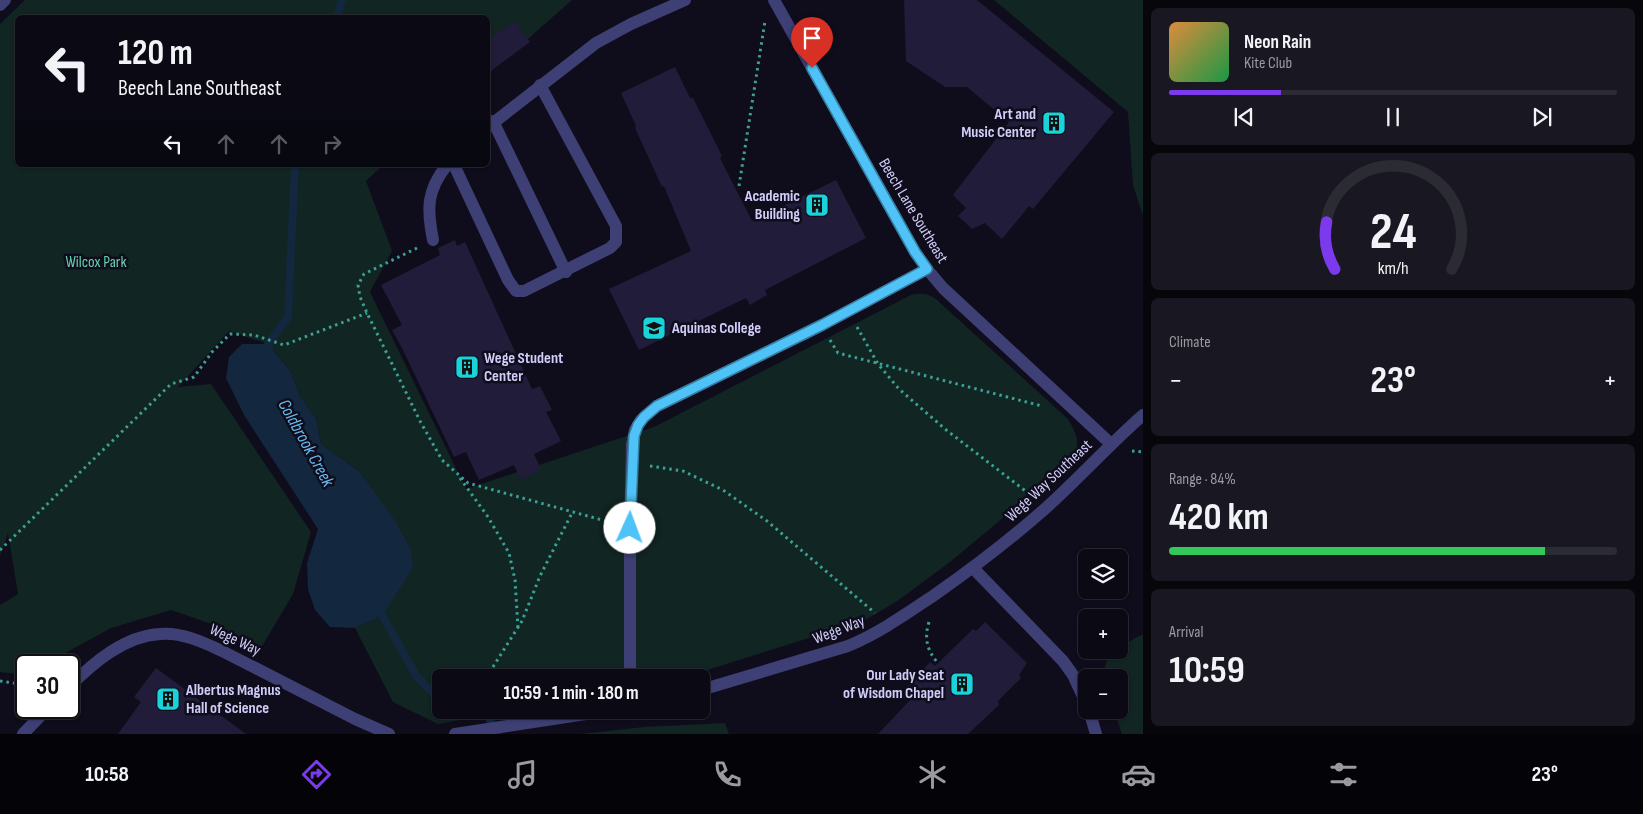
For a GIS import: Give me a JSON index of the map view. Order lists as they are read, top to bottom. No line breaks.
{"streets":{"street":["Beech Lane Southeast","Wege Way Southeast","Wege Way"]},"crossings":[["Beech Lane Southeast","Wege Way Southeast"],["Wege Way Southeast","Wege Way"]],"water":["Coldbrook Creek"],"parks":["Wilcox Park"],"places":{"building":["Art and Music Center","Academic Building","Wege Student Center","Our Lady Seat of Wisdom Chapel","Albertus Magnus Hall of Science"],"school or university":["Aquinas College"]},"page":{"turn":["120 m","Beech Lane Southeast"],"song":["Neon Rain","Kite Club"],"tile":["Climate",["Range · 84%","420 km"],["Arrival","10:59"]],"heat":["−","23°","+"],"map_buttons":["+","−"],"limit":"30","trip":"10:59 · 1 min · 180 m","tabs":["10:58","23°"],"gauge":["24","km/h"]}}
